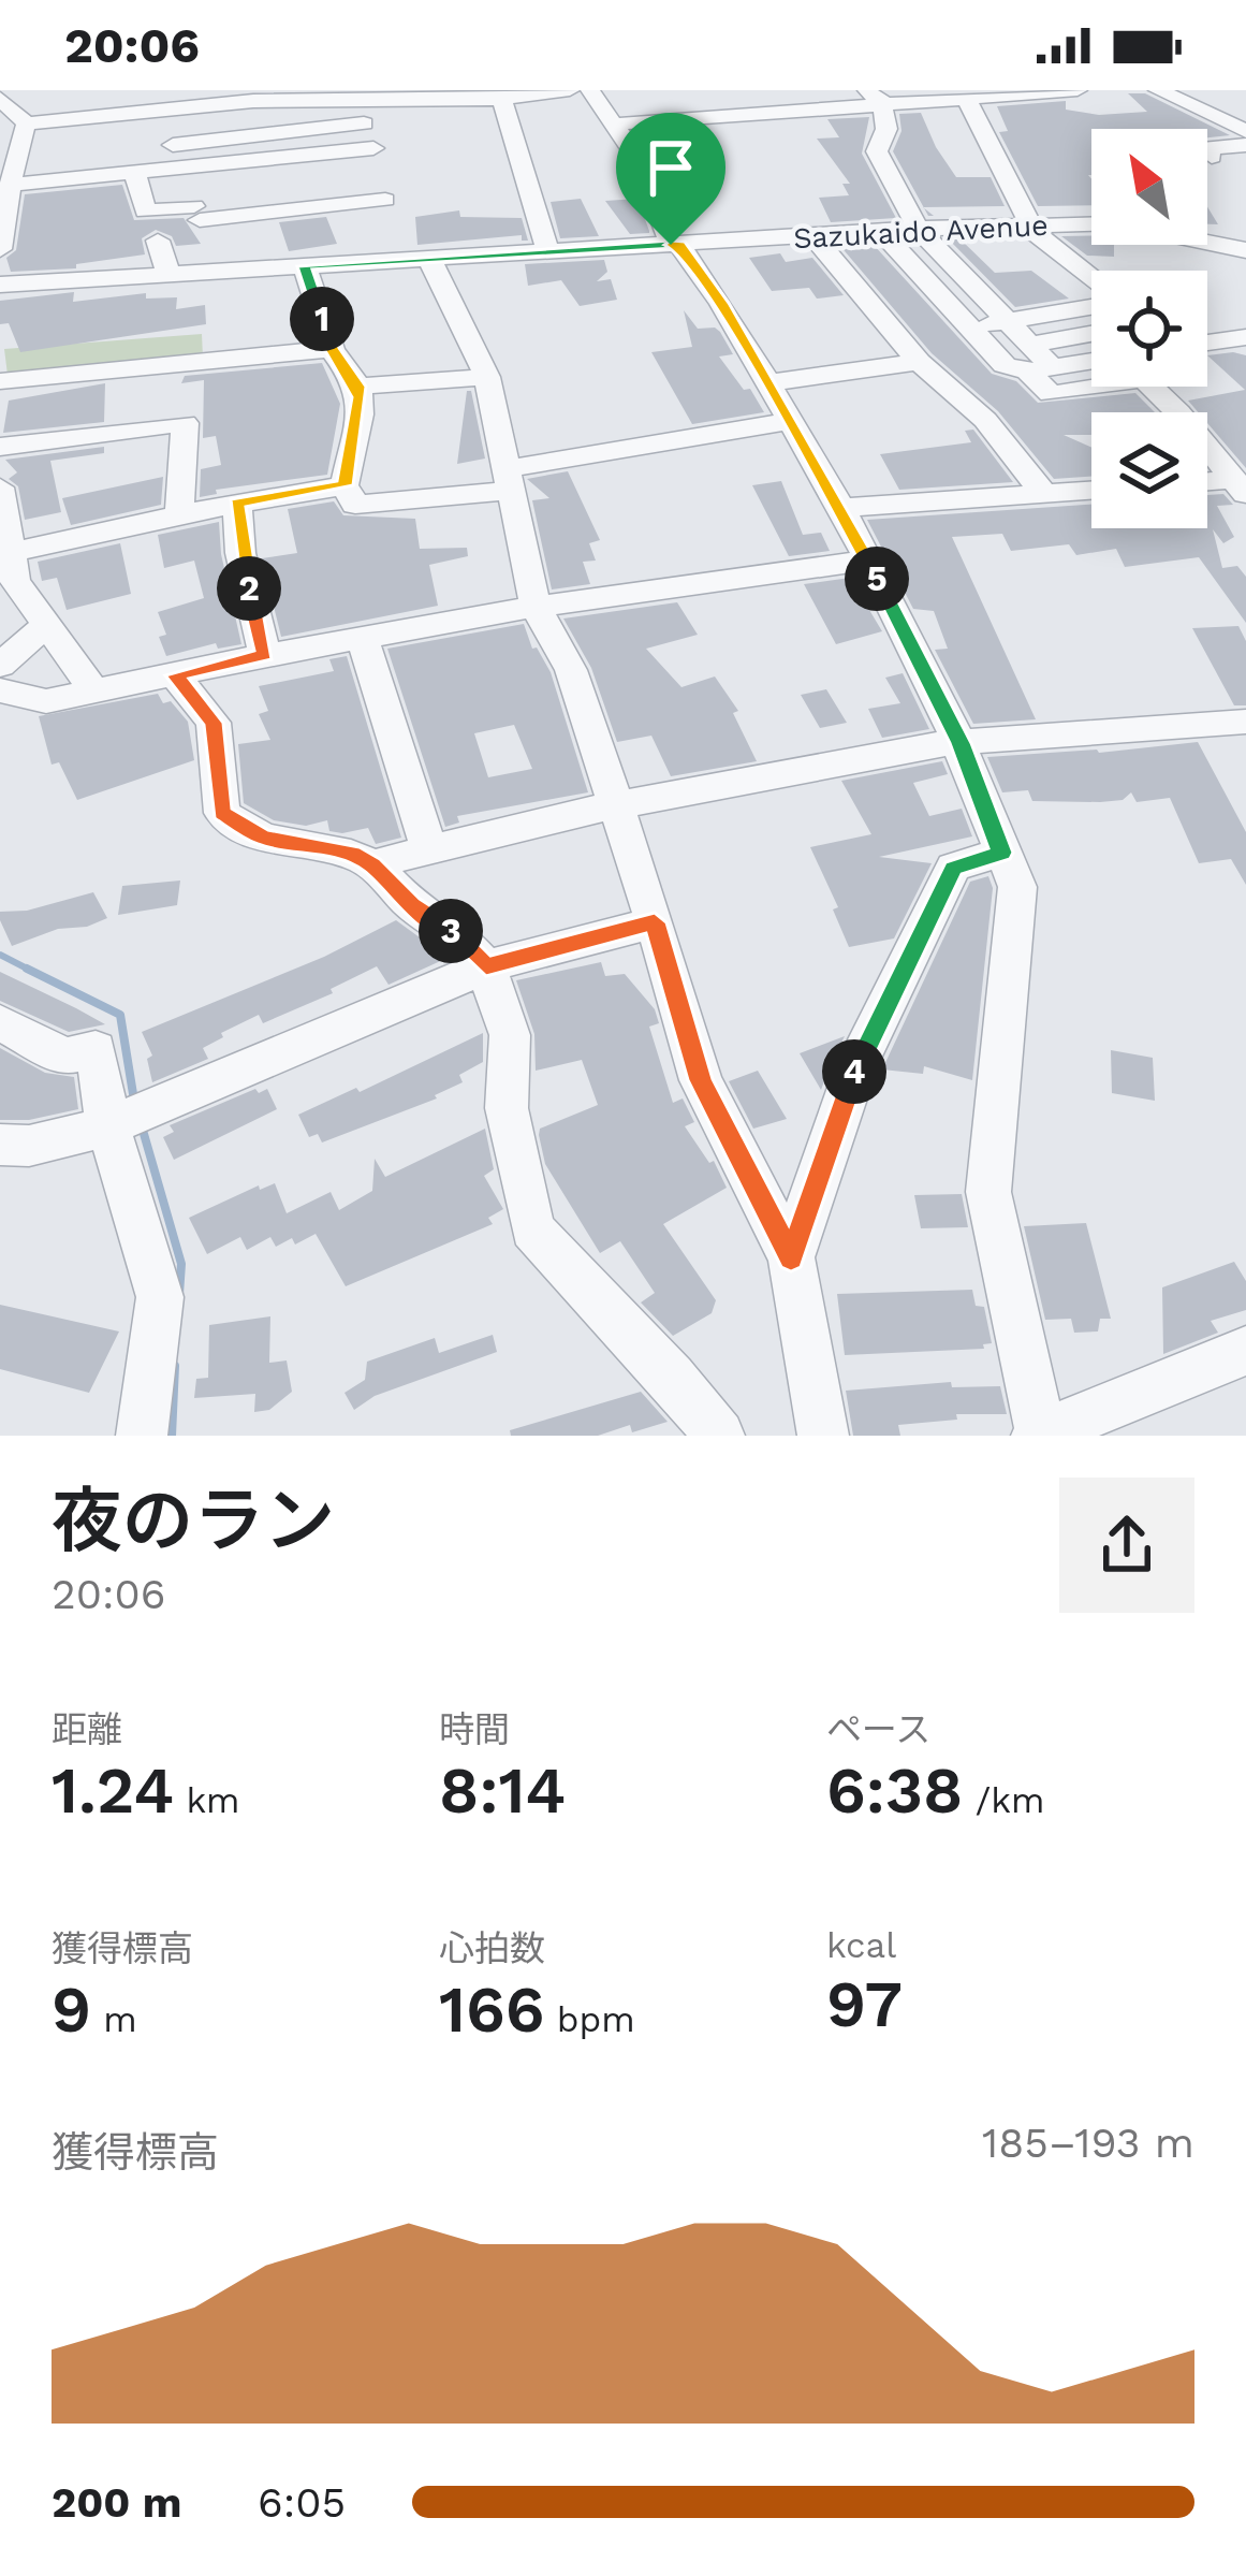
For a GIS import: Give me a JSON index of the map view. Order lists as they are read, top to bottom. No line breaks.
{"streets":{"street":["Sazukaido Avenue"]},"north":"top left","page":{"status":"20:06","pins":["1","5","2","3","4"],"heading":["夜のラン","20:06"],"stats":[["距離","1.24 km"],["時間","8:14"],["ペース","6:38 /km"],["獲得標高","9 m"],["心拍数","166 bpm"],["kcal","97"]],"chart":["獲得標高","185–193 m"],"list":[{"name":"200 m","note":"6:05"}]}}
